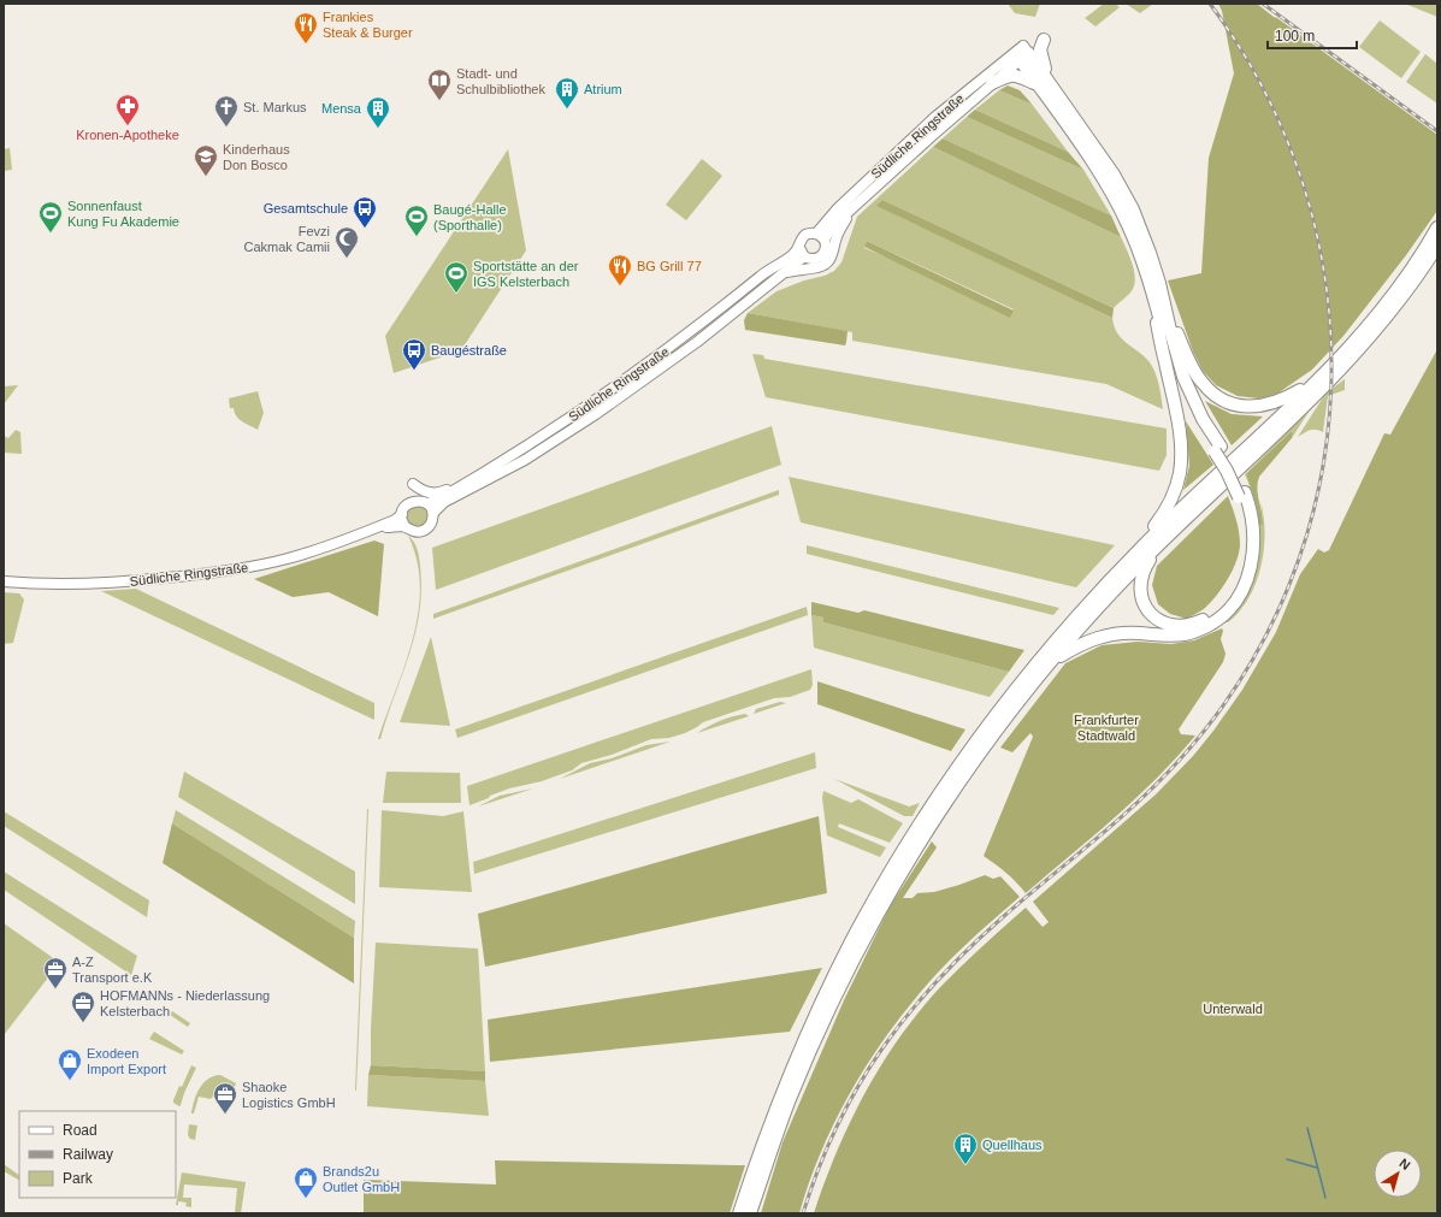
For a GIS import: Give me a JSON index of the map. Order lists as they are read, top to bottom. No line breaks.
{"streets":{"main road":["Südliche Ringstraße"]},"parks":["Frankfurter Stadtwald","Unterwald"],"places":{"restaurant":["Frankies Steak & Burger","BG Grill 77"],"library":["Stadt- und Schulbibliothek"],"building":["Atrium","Mensa","Quellhaus"],"pharmacy":["Kronen-Apotheke"],"church":["St. Markus"],"school or university":["Kinderhaus Don Bosco"],"bus stop":["Gesamtschule","Baugéstraße"],"sports":["Sonnenfaust Kung Fu Akademie","Baugé-Halle (Sporthalle)","Sportstätte an der IGS Kelsterbach"],"mosque":["Fevzi Cakmak Camii"],"office":["A-Z Transport e.K","HOFMANNs - Niederlassung Kelsterbach","Shaoke Logistics GmbH"],"shop":["Exodeen Import Export","Brands2u Outlet GmbH"]},"legend":["Road","Railway","Park"],"scale_bar":"100 m","north":"top right"}
